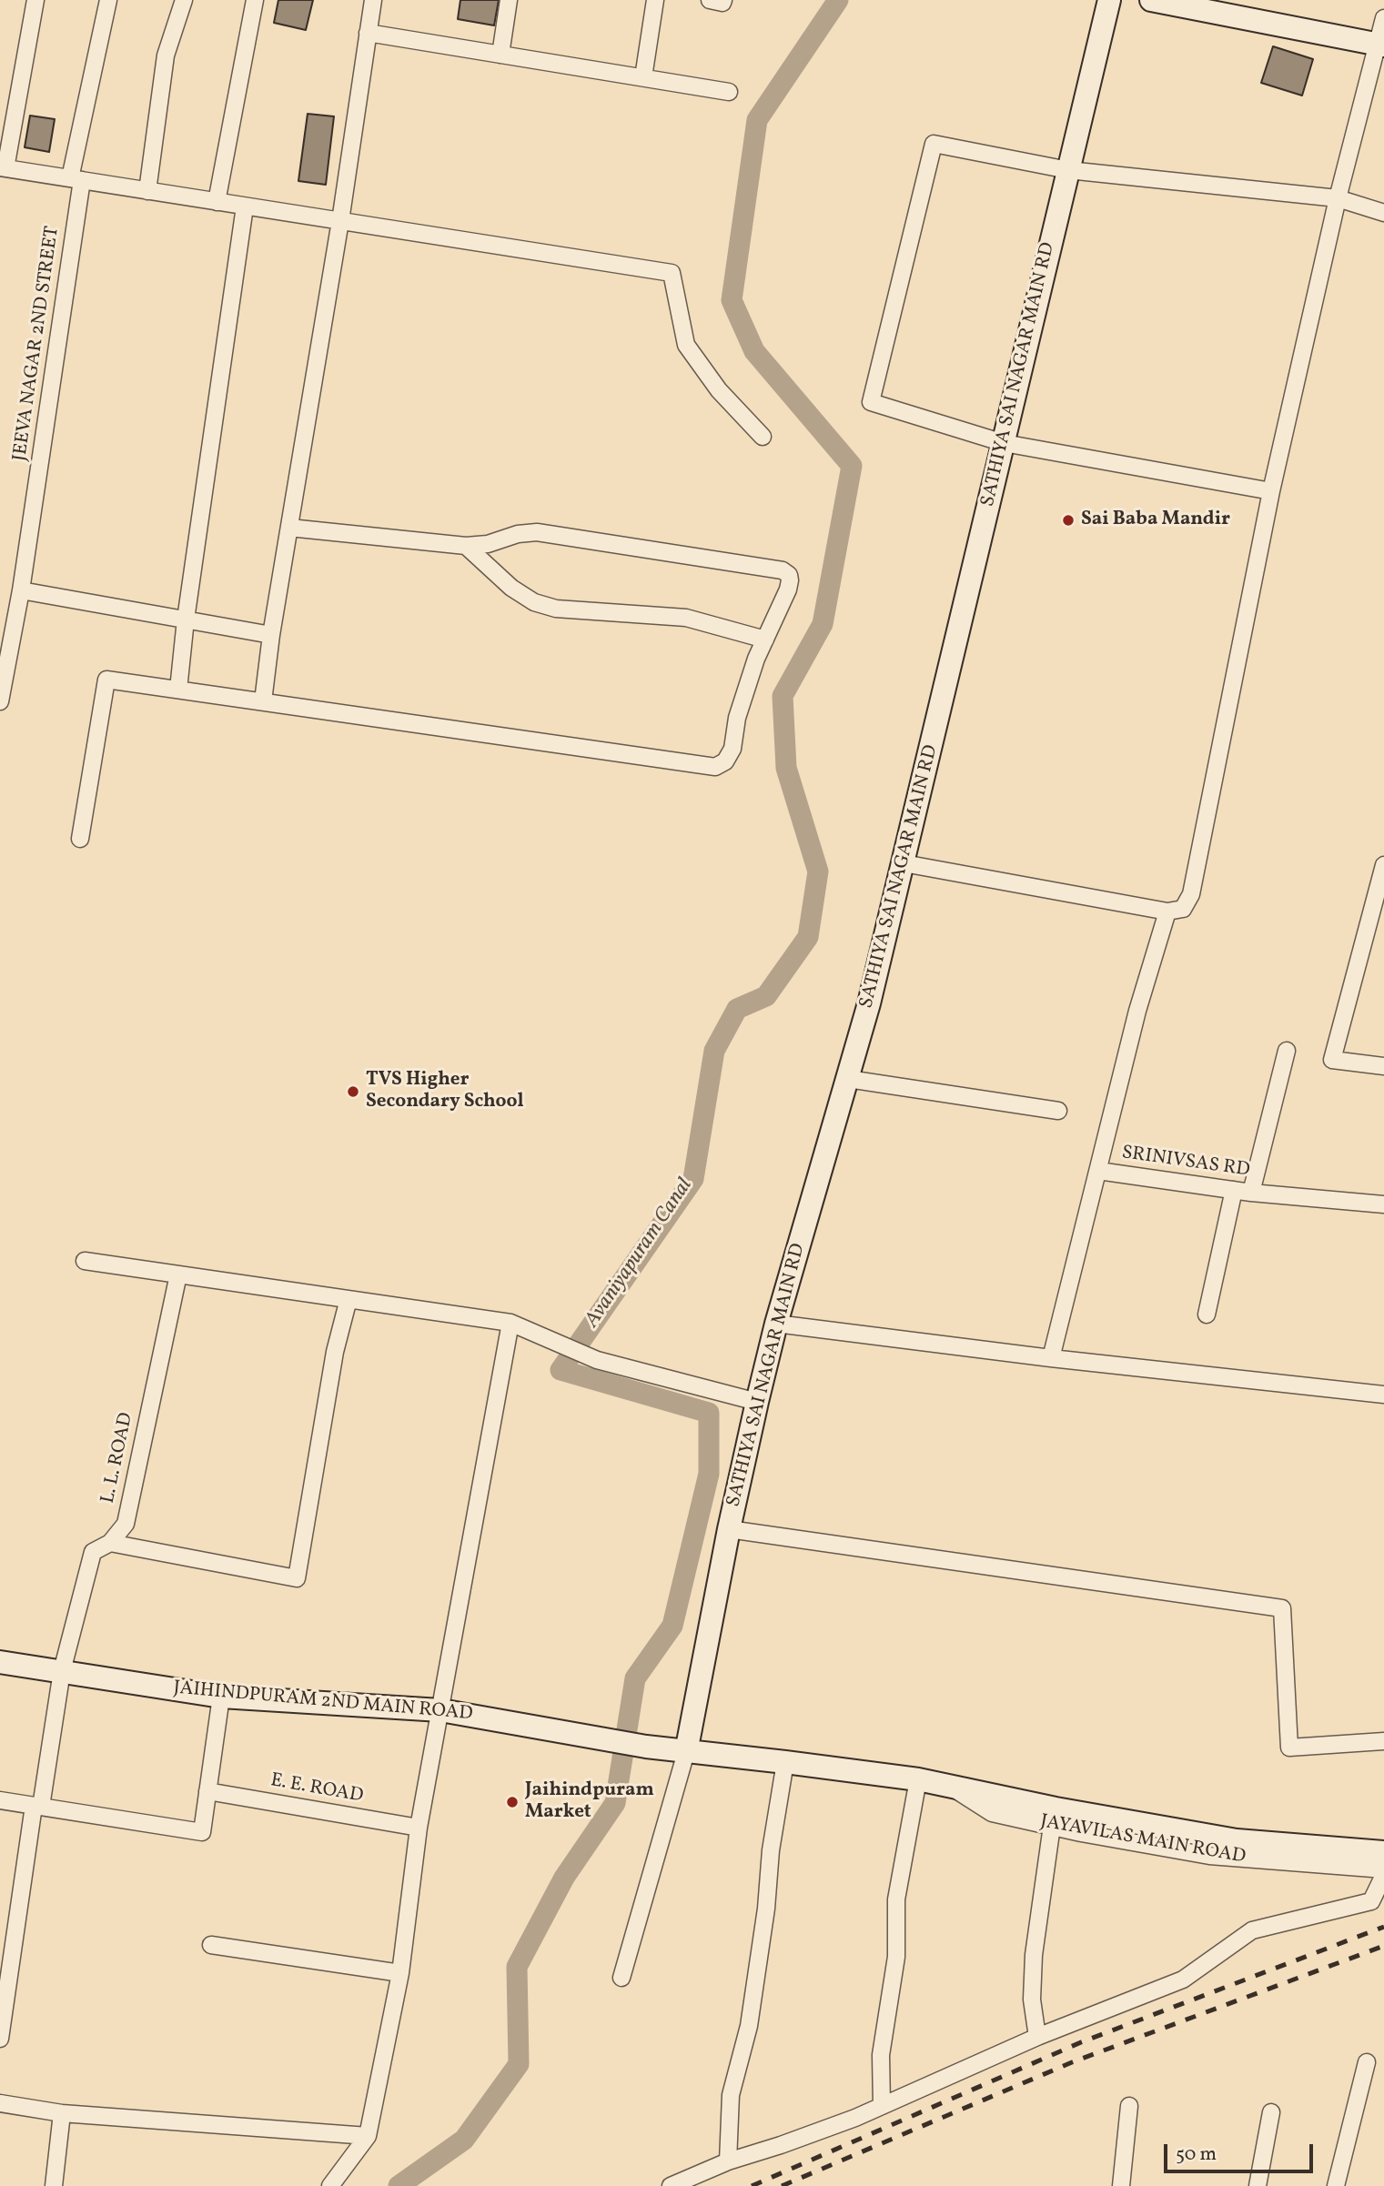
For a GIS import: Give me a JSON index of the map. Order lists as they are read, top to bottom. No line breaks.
{"streets":{"street":["JEEVA NAGAR 2ND STREET","SATHIYA SAI NAGAR MAIN RD","SRINIVSAS RD","L. L. ROAD","JAIHINDPURAM 2ND MAIN ROAD","E. E. ROAD","JAYAVILAS MAIN ROAD"]},"crossings":[["SATHIYA SAI NAGAR MAIN RD","JAYAVILAS MAIN ROAD"],["L. L. ROAD","JAIHINDPURAM 2ND MAIN ROAD"],["JAIHINDPURAM 2ND MAIN ROAD","JAYAVILAS MAIN ROAD"]],"water":["Avaniyapuram Canal"],"places":["Sai Baba Mandir","TVS Higher Secondary School","Jaihindpuram Market"],"scale_bar":"50 m"}
